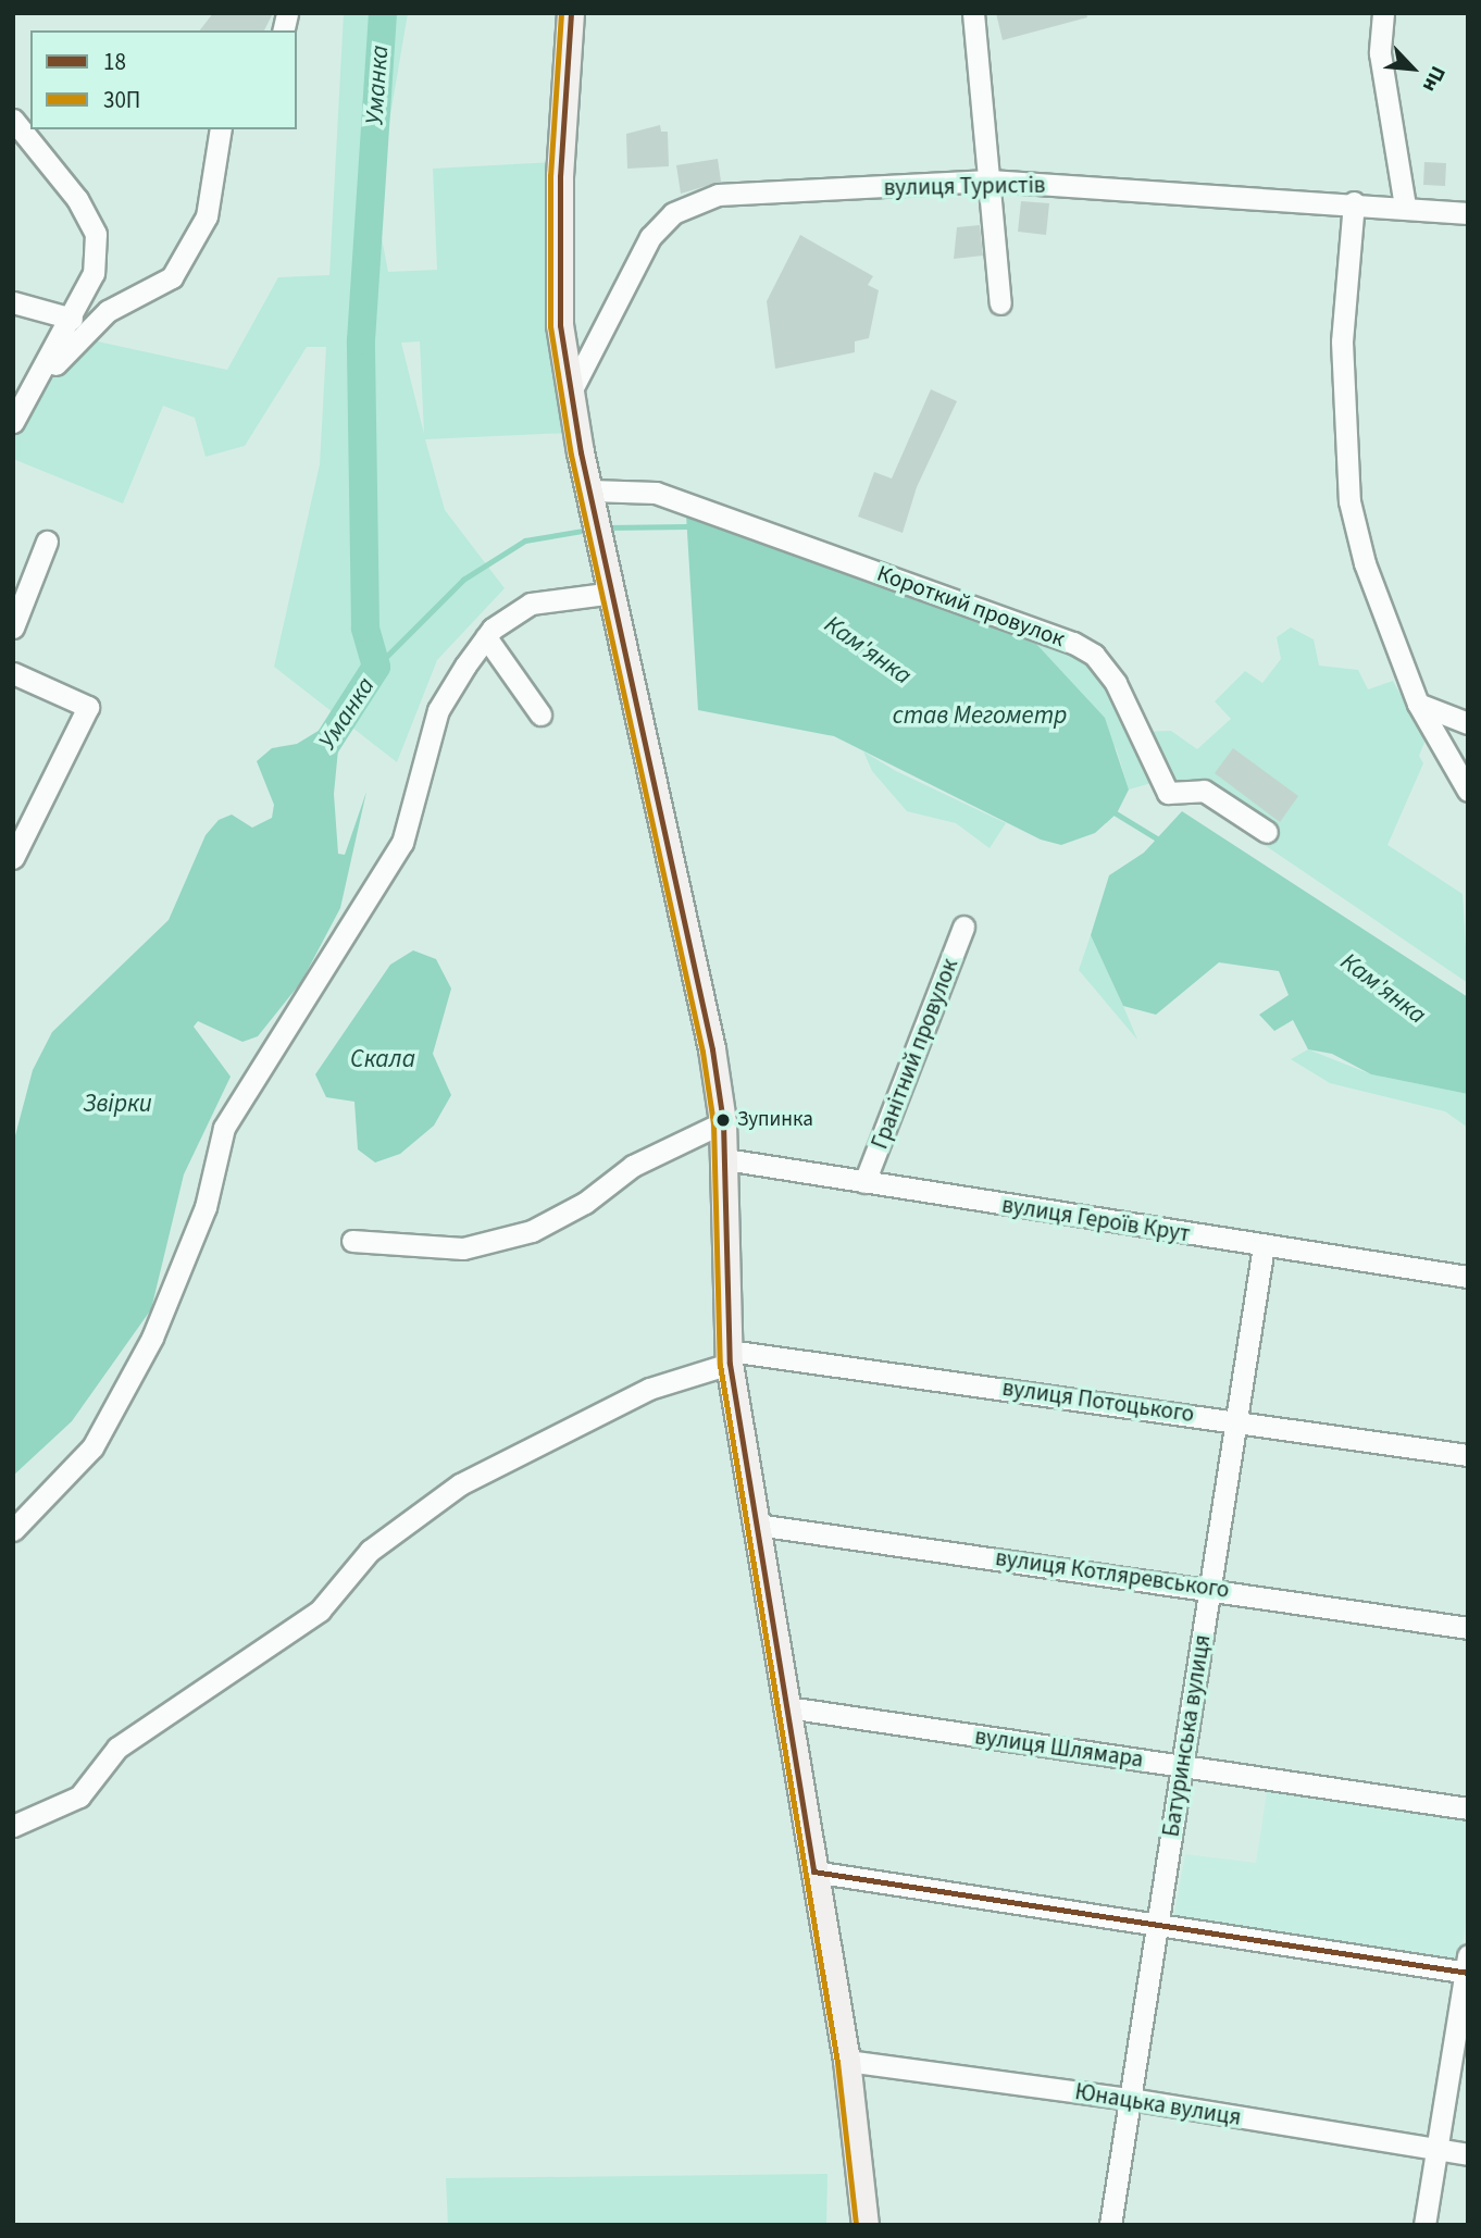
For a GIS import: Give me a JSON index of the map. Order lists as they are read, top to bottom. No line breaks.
{"streets":{"street":["вулиця Туристів","Короткий провулок","Гранітний провулок","вулиця Героїв Крут","вулиця Потоцького","вулиця Котляревського","Батуринська вулиця","вулиця Шлямара","Юнацька вулиця"]},"crossings":[["Гранітний провулок","вулиця Героїв Крут"],["вулиця Героїв Крут","Батуринська вулиця"],["вулиця Потоцького","Батуринська вулиця"],["вулиця Котляревського","Батуринська вулиця"],["Батуринська вулиця","вулиця Шлямара"],["Батуринська вулиця","Юнацька вулиця"]],"water":["Уманка","Кам'янка","став Мегометр","Скала","Звірки"],"places":["Зупинка"],"lines":["transit line 18","transit line 30П"],"legend":["18","30П"],"north":"bottom right"}
